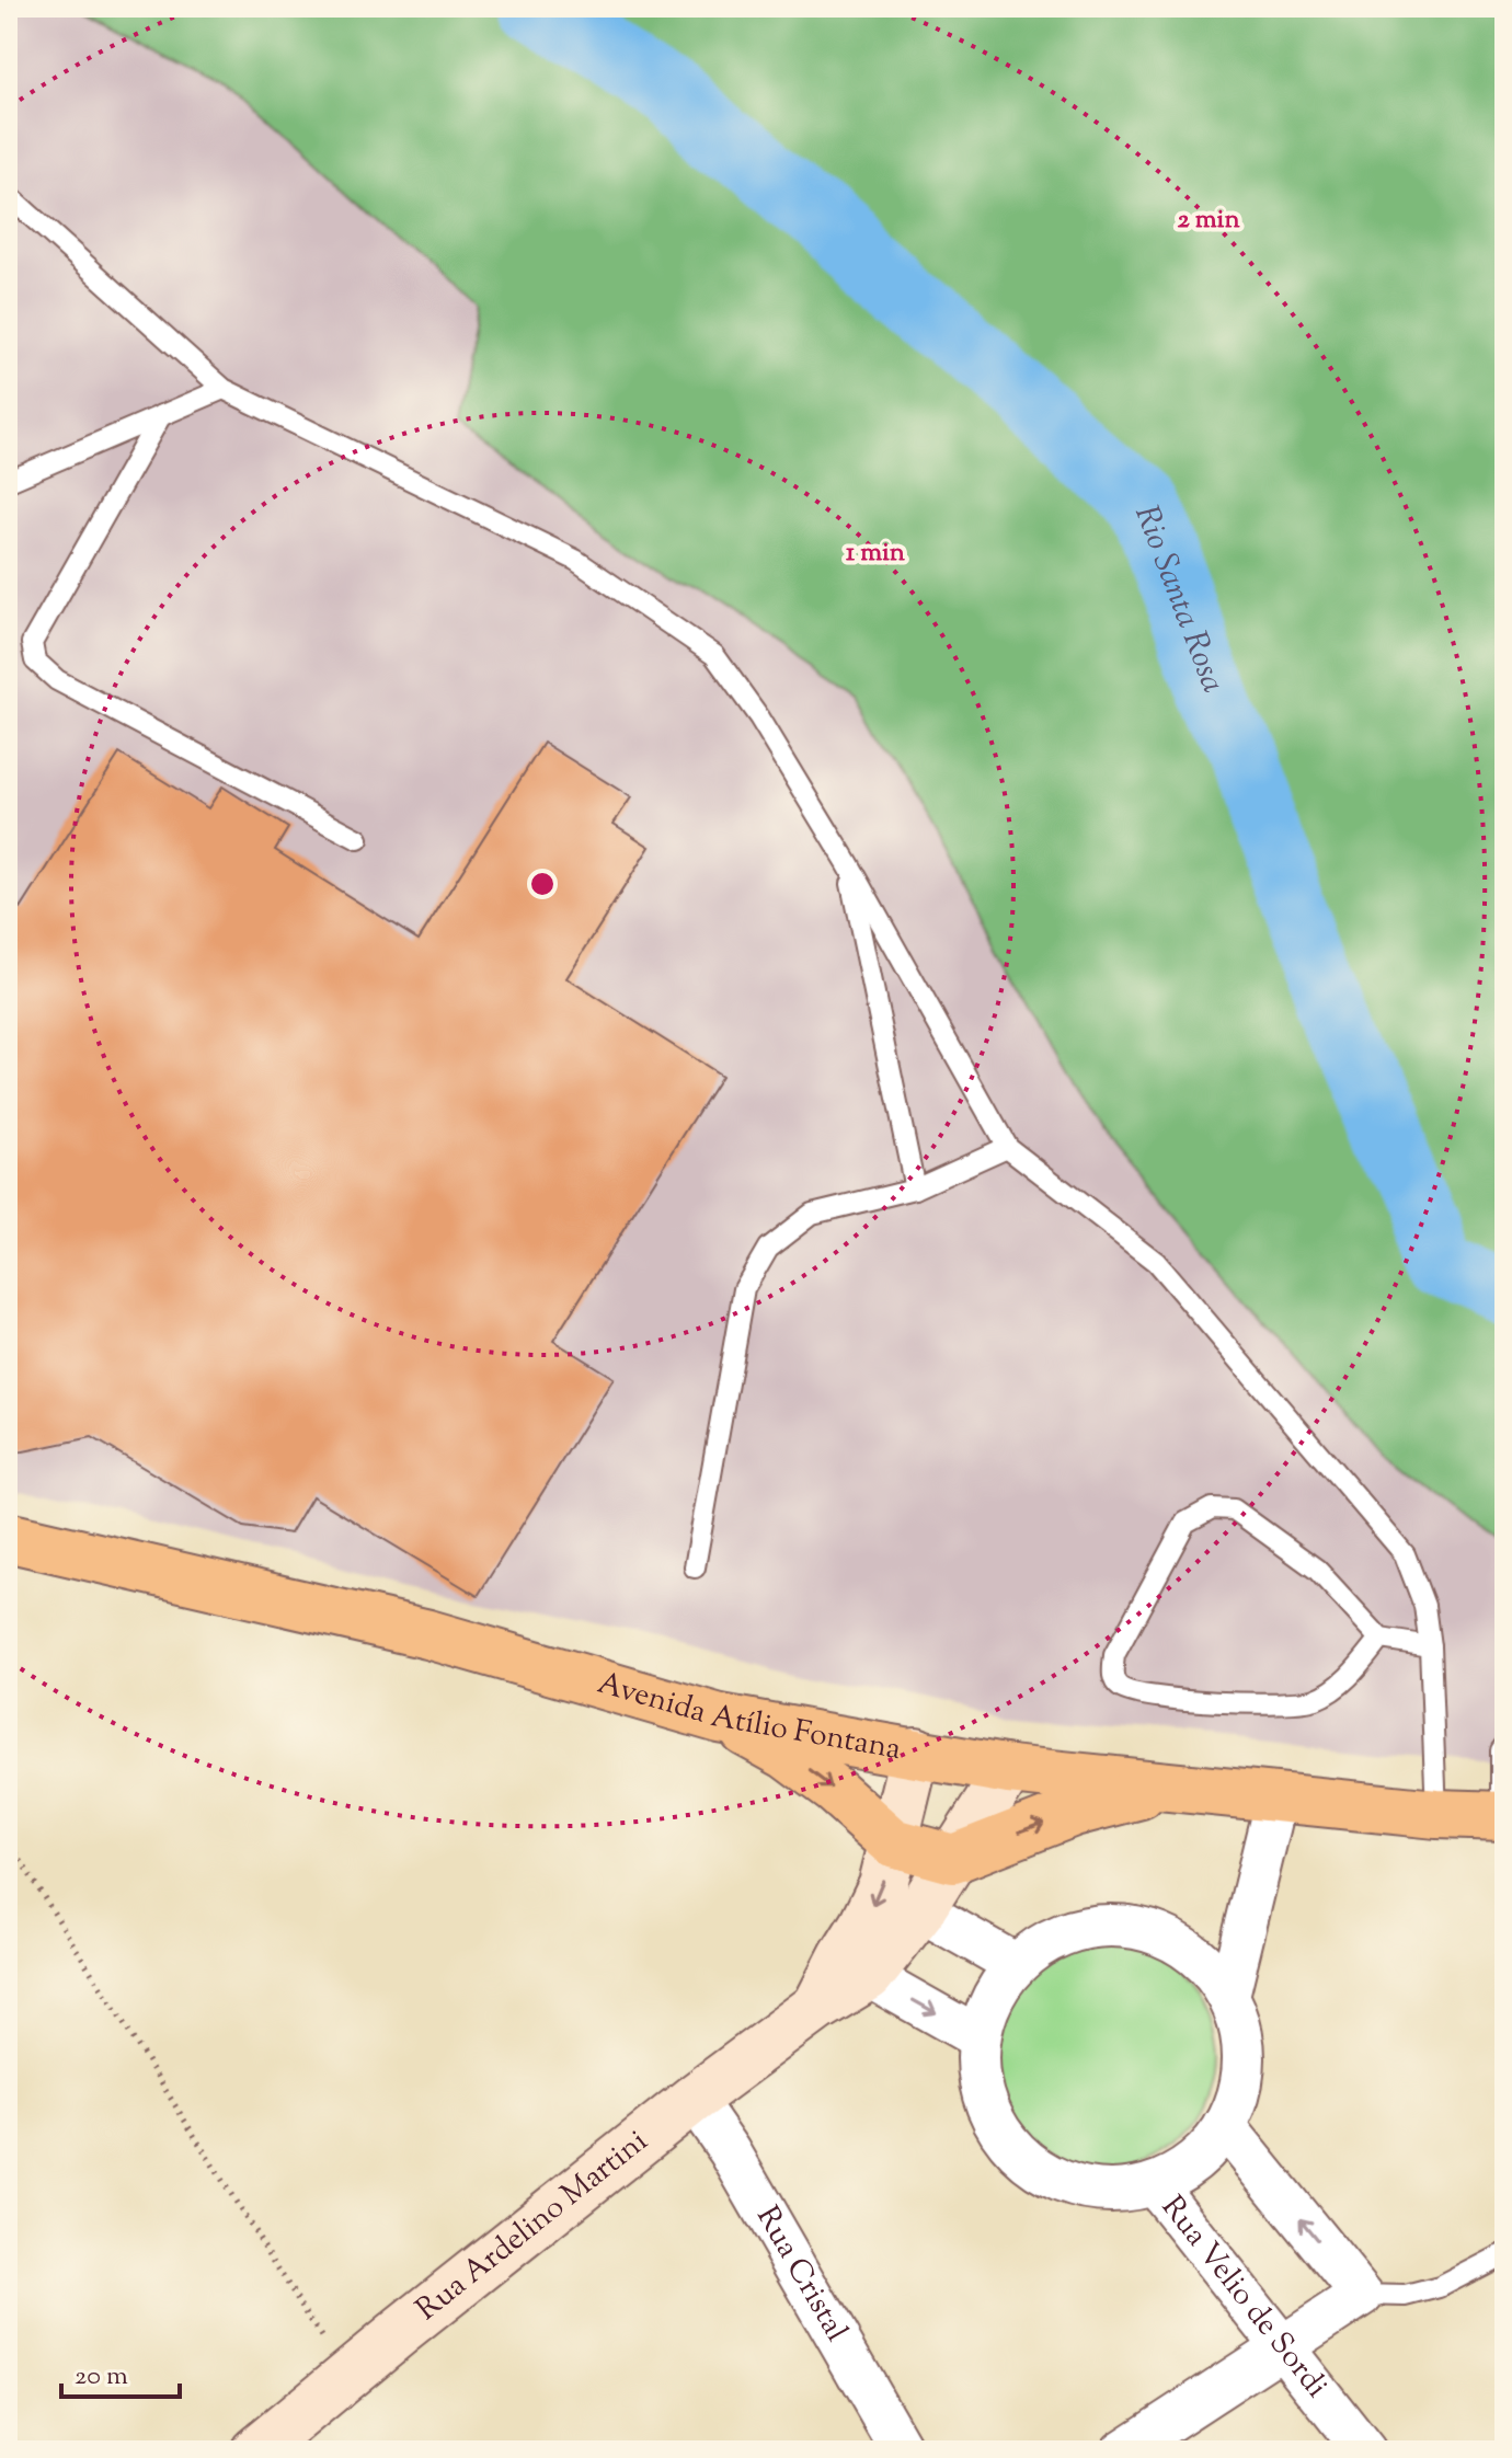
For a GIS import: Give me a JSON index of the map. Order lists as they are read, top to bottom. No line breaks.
{"streets":{"main road":["Avenida Atílio Fontana"],"street":["Rua Ardelino Martini","Rua Cristal","Rua Velio de Sordi"]},"crossings":[["Avenida Atílio Fontana","Rua Ardelino Martini"],["Rua Ardelino Martini","Rua Cristal"]],"water":["Rio Santa Rosa"],"scale_bar":"20 m","rings":["2 min","1 min"]}
